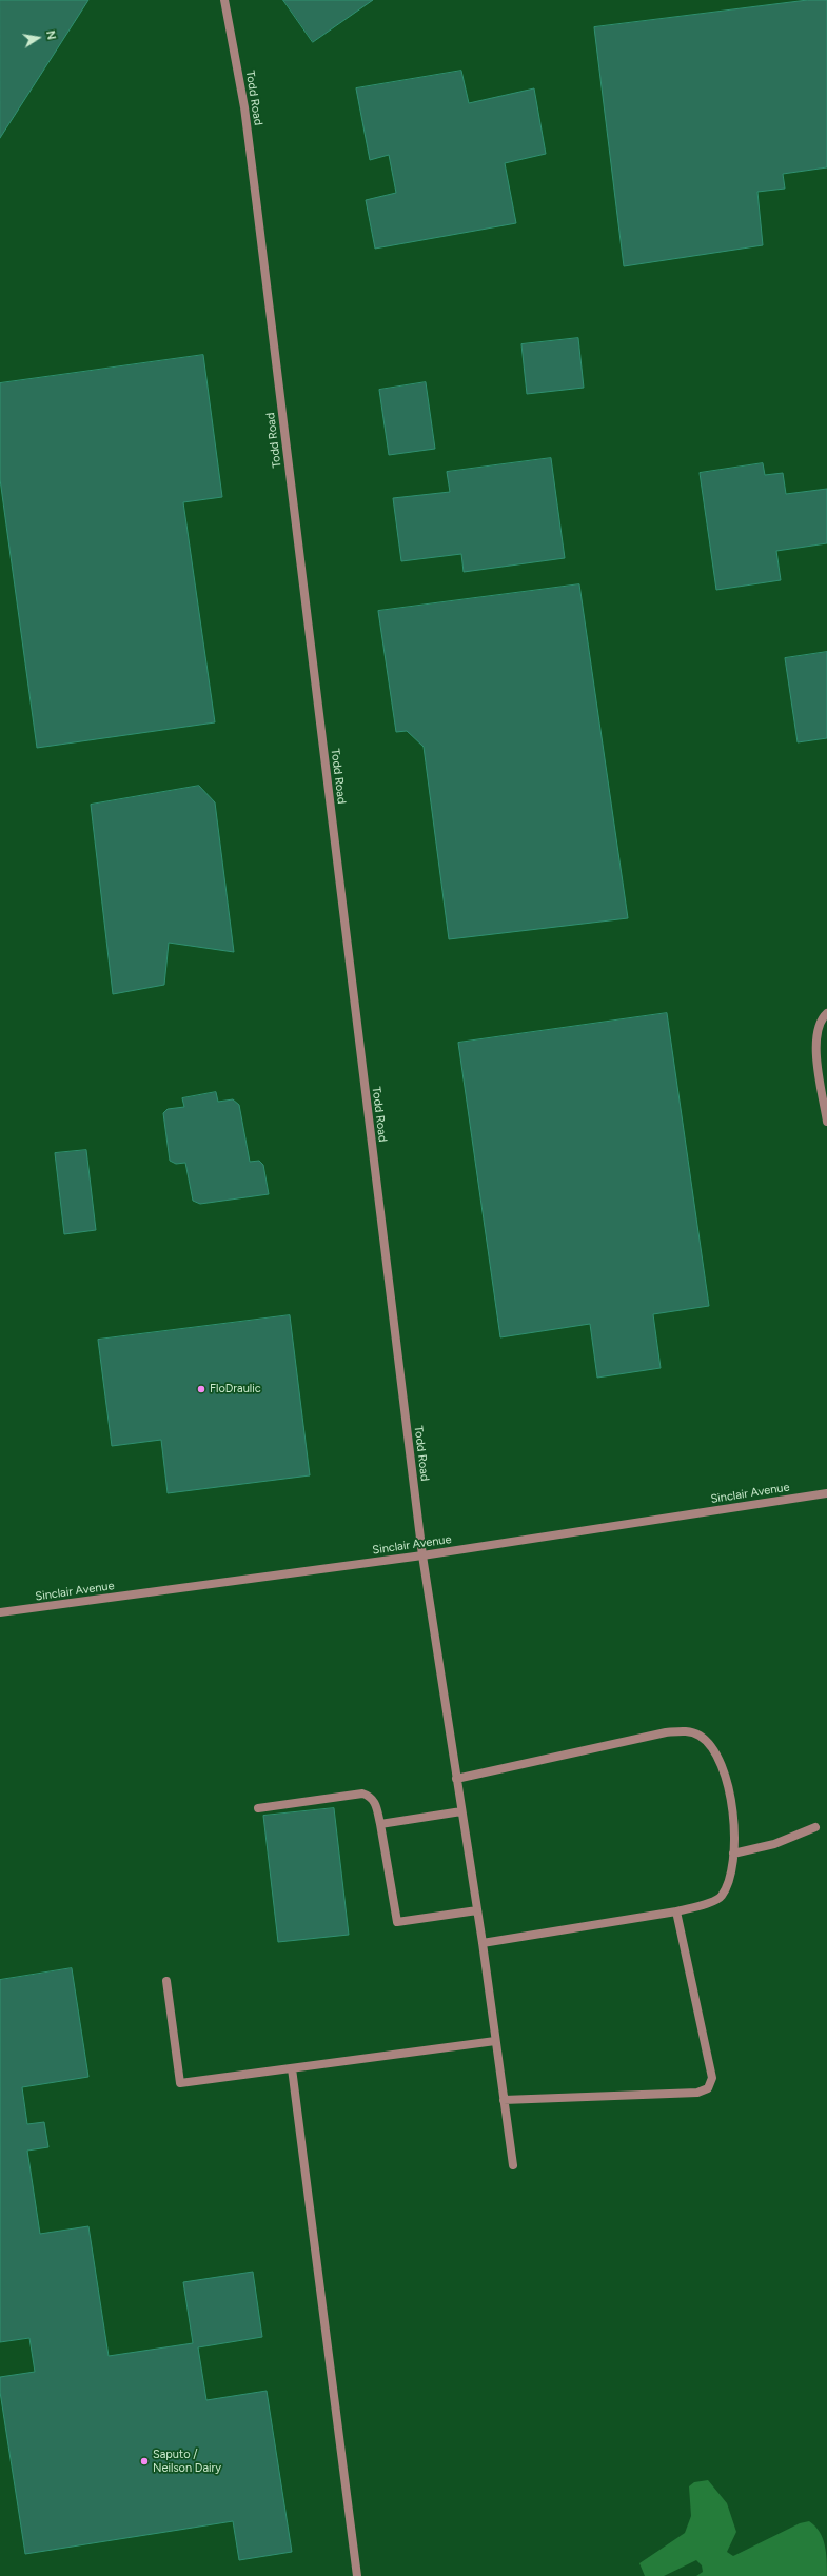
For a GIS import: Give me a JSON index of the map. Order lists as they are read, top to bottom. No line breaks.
{"streets":{"street":["Todd Road","Sinclair Avenue"]},"crossings":[["Todd Road","Sinclair Avenue"]],"places":["FloDraulic","Saputo / Neilson Dairy"],"north":"right"}
